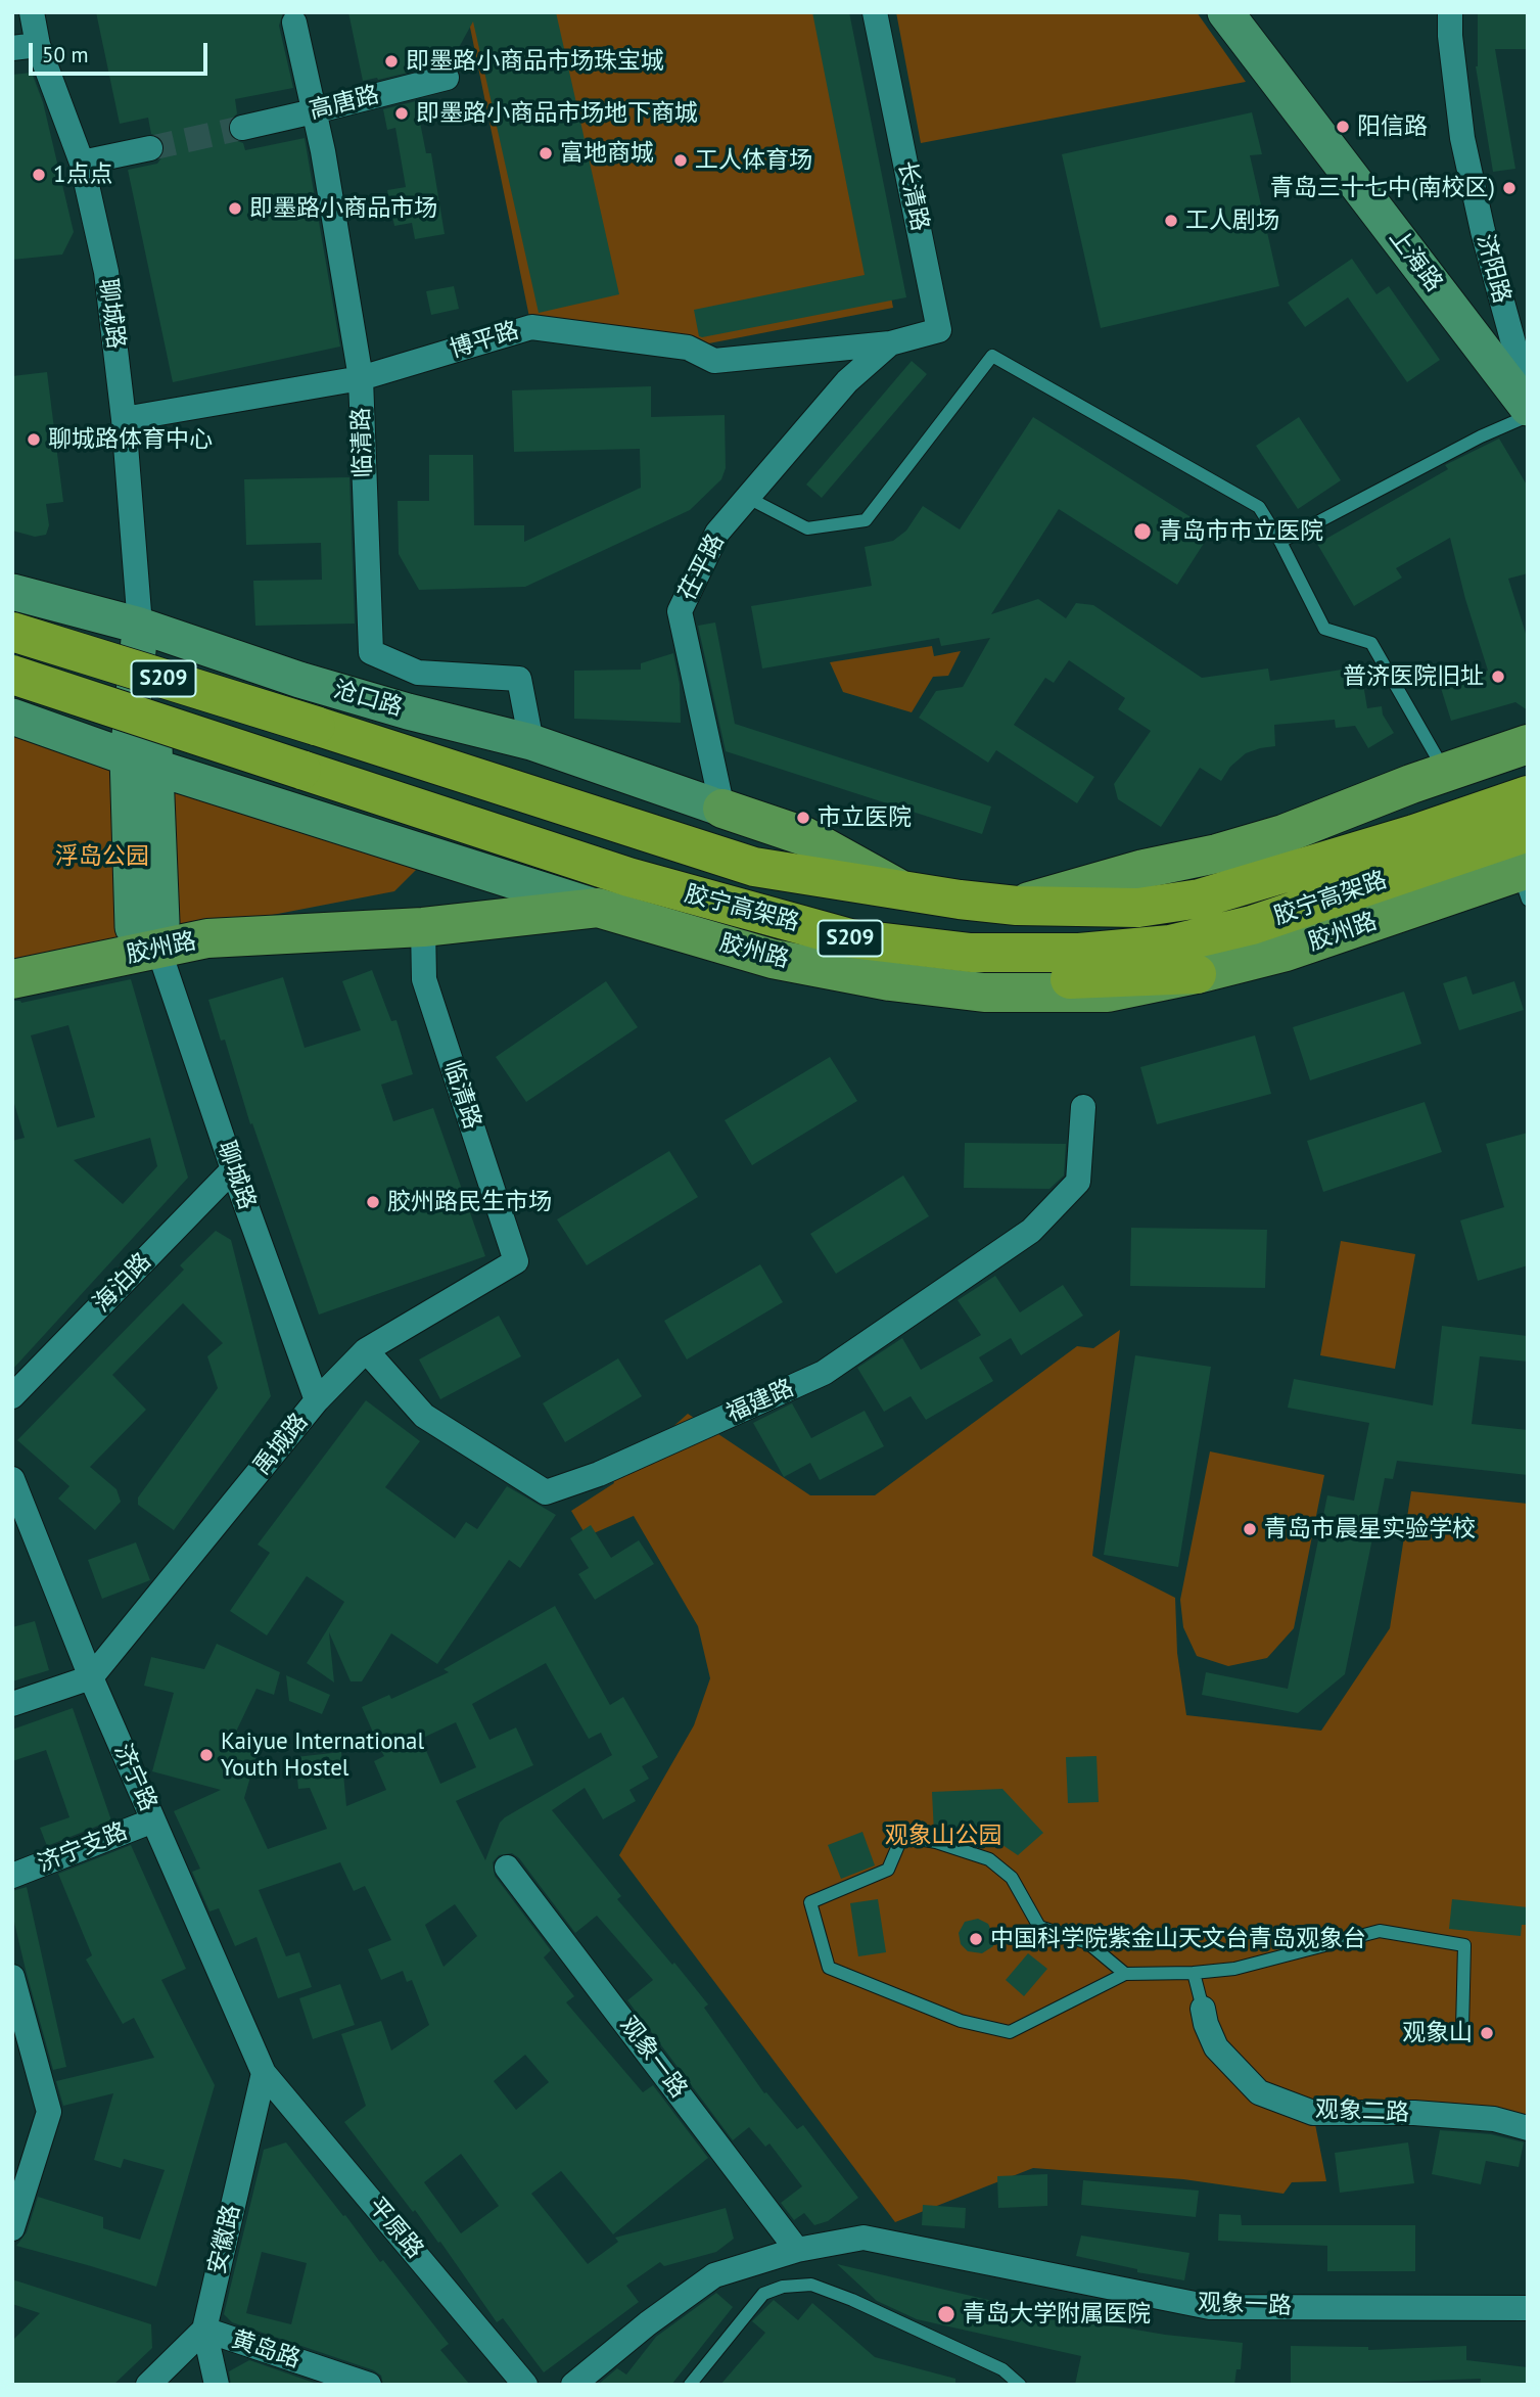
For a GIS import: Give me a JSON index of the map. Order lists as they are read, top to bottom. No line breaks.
{"streets":{"highway":["S209","胶宁高架路"],"main road":["上海路","聊城路","沧口路","胶州路"],"street":["高唐路","长清路","济阳路","博平路","临清路","茌平路","海泊路","福建路","禹城路","济宁路","济宁支路","观象一路","观象二路","平原路","安徽路","黄岛路"]},"crossings":[["高唐路","临清路"],["长清路","博平路"],["长清路","茌平路"],["聊城路","博平路"],["聊城路","沧口路"],["聊城路","胶州路"],["聊城路","海泊路"],["聊城路","禹城路"],["博平路","临清路"],["博平路","茌平路"],["临清路","沧口路"],["临清路","胶州路"],["临清路","禹城路"],["茌平路","沧口路"],["福建路","禹城路"],["禹城路","济宁路"],["济宁路","济宁支路"],["济宁路","平原路"],["济宁路","安徽路"],["平原路","安徽路"],["安徽路","黄岛路"]],"parks":["浮岛公园","观象山公园"],"places":["即墨路小商品市场珠宝城","即墨路小商品市场地下商城","阳信路","富地商城","工人体育场","1点点","青岛三十七中(南校区)","即墨路小商品市场","工人剧场","聊城路体育中心","青岛市市立医院","普济医院旧址","市立医院","胶州路民生市场","青岛市晨星实验学校","Kaiyue International Youth Hostel","中国科学院紫金山天文台青岛观象台","观象山","青岛大学附属医院"],"scale_bar":"50 m"}
